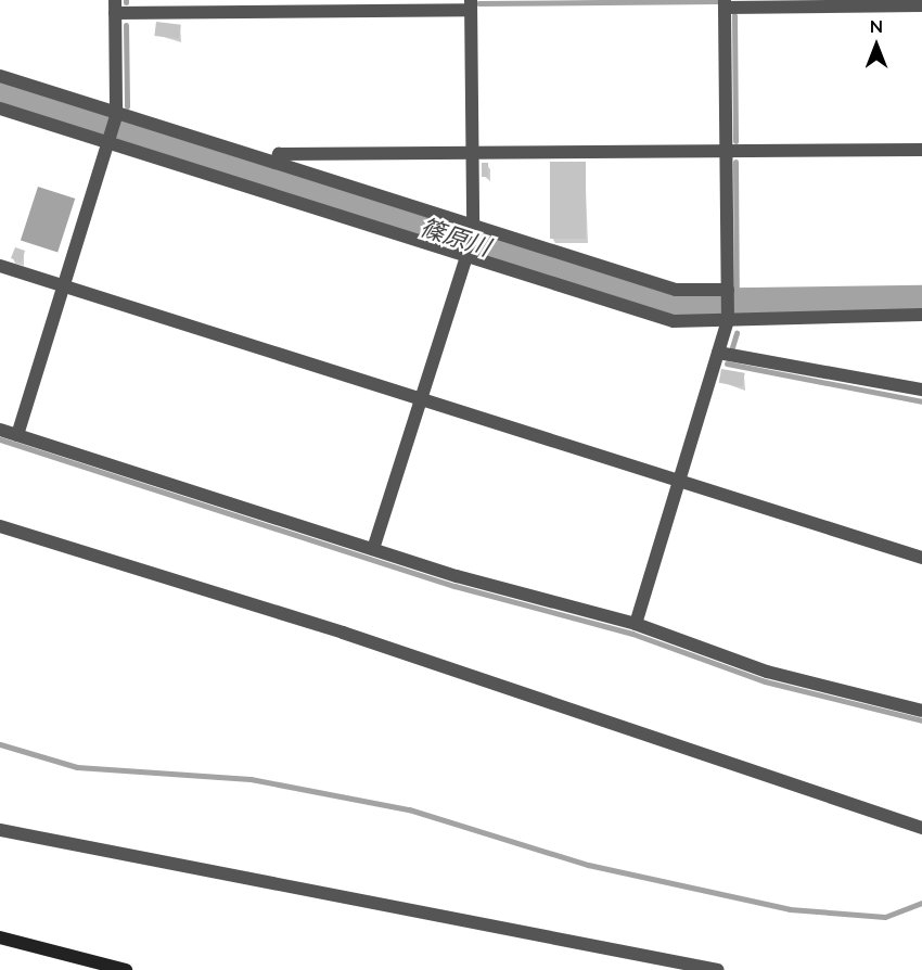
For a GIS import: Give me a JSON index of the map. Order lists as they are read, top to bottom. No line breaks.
{"water":["篠原川"],"north":"top"}
